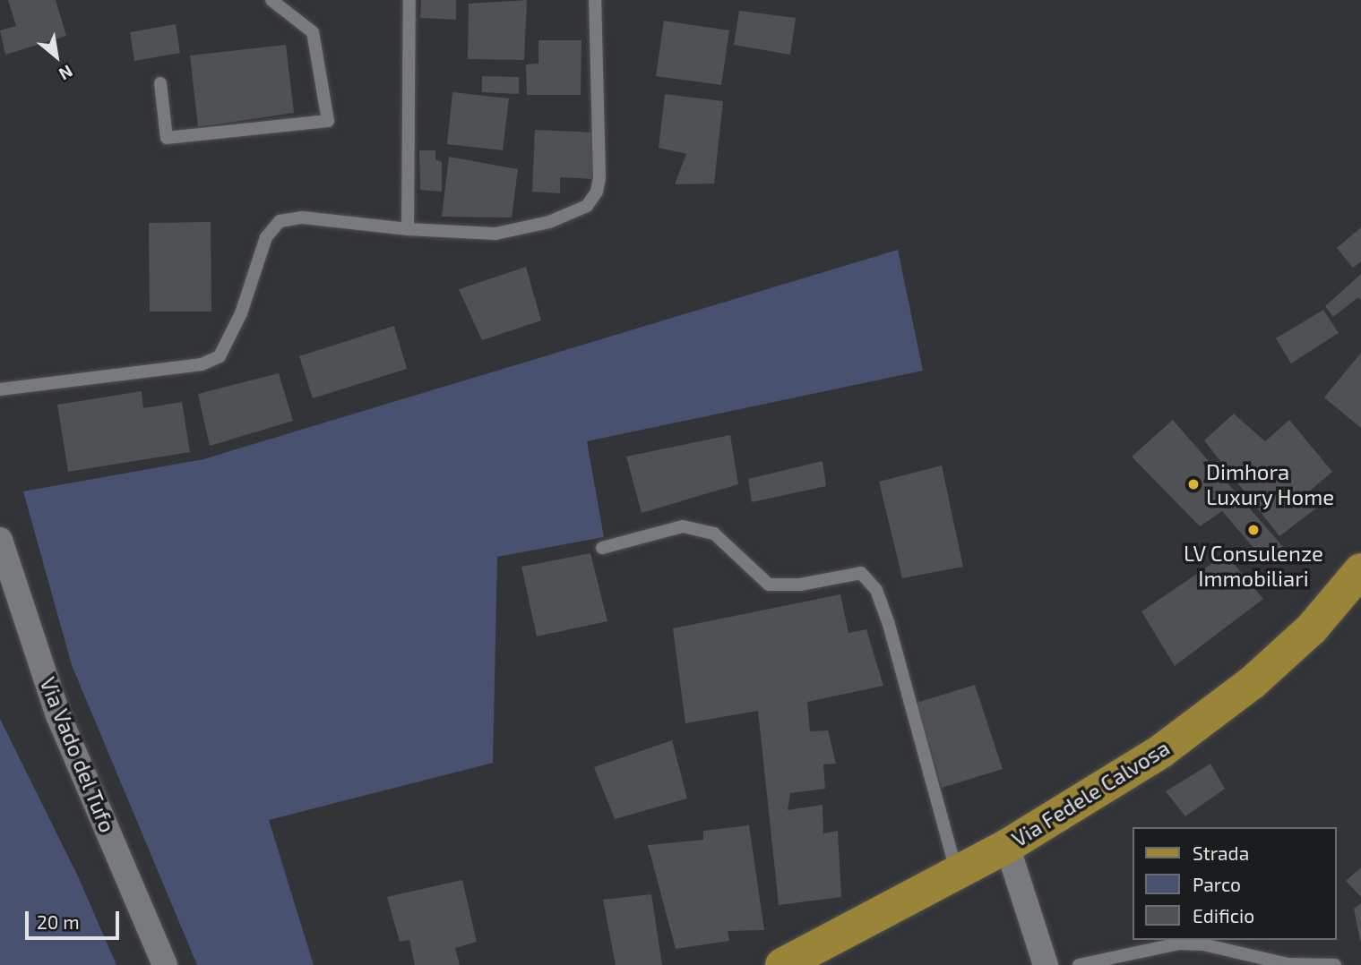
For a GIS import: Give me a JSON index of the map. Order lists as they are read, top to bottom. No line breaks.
{"streets":{"main road":["Via Fedele Calvosa"],"street":["Via Vado del Tufo"]},"places":["Dimhora Luxury Home","LV Consulenze Immobiliari"],"legend":["Strada","Parco","Edificio"],"scale_bar":"20 m","north":"bottom right"}
